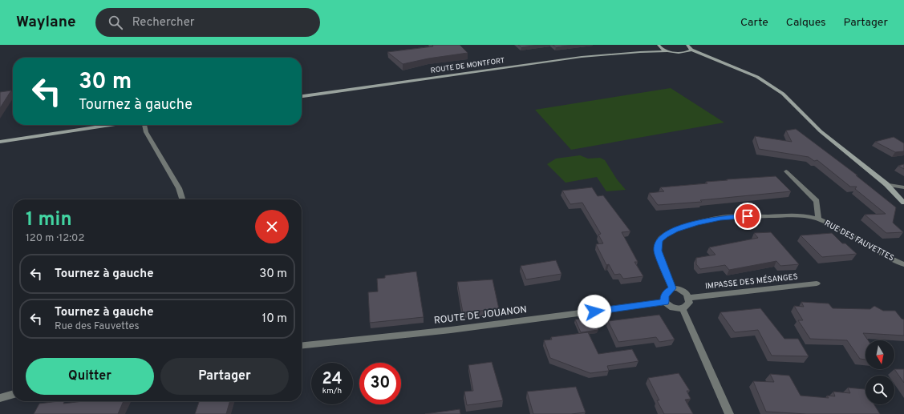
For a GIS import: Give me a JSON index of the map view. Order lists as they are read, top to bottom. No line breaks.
{"streets":{"main road":["ROUTE DE MONTFORT"],"street":["RUE DES FAUVETTES","IMPASSE DES MÉSANGES","ROUTE DE JOUANON"]},"crossings":[["RUE DES FAUVETTES","IMPASSE DES MÉSANGES"],["RUE DES FAUVETTES","ROUTE DE JOUANON"],["IMPASSE DES MÉSANGES","ROUTE DE JOUANON"]],"north":"bottom","page":{"header":"Waylane","search":"Rechercher","nav":["Carte","Calques","Partager"],"turn":["30 m","Tournez à gauche"],"heading":["1 min","120 m · 12:02"],"list":[{"name":"Tournez à gauche","value":"30 m"},{"name":"Tournez à gauche","note":"Rue des Fauvettes","value":"10 m"}],"buttons":["Quitter","Partager"],"speed":"24 km/h","limit":"30"}}
